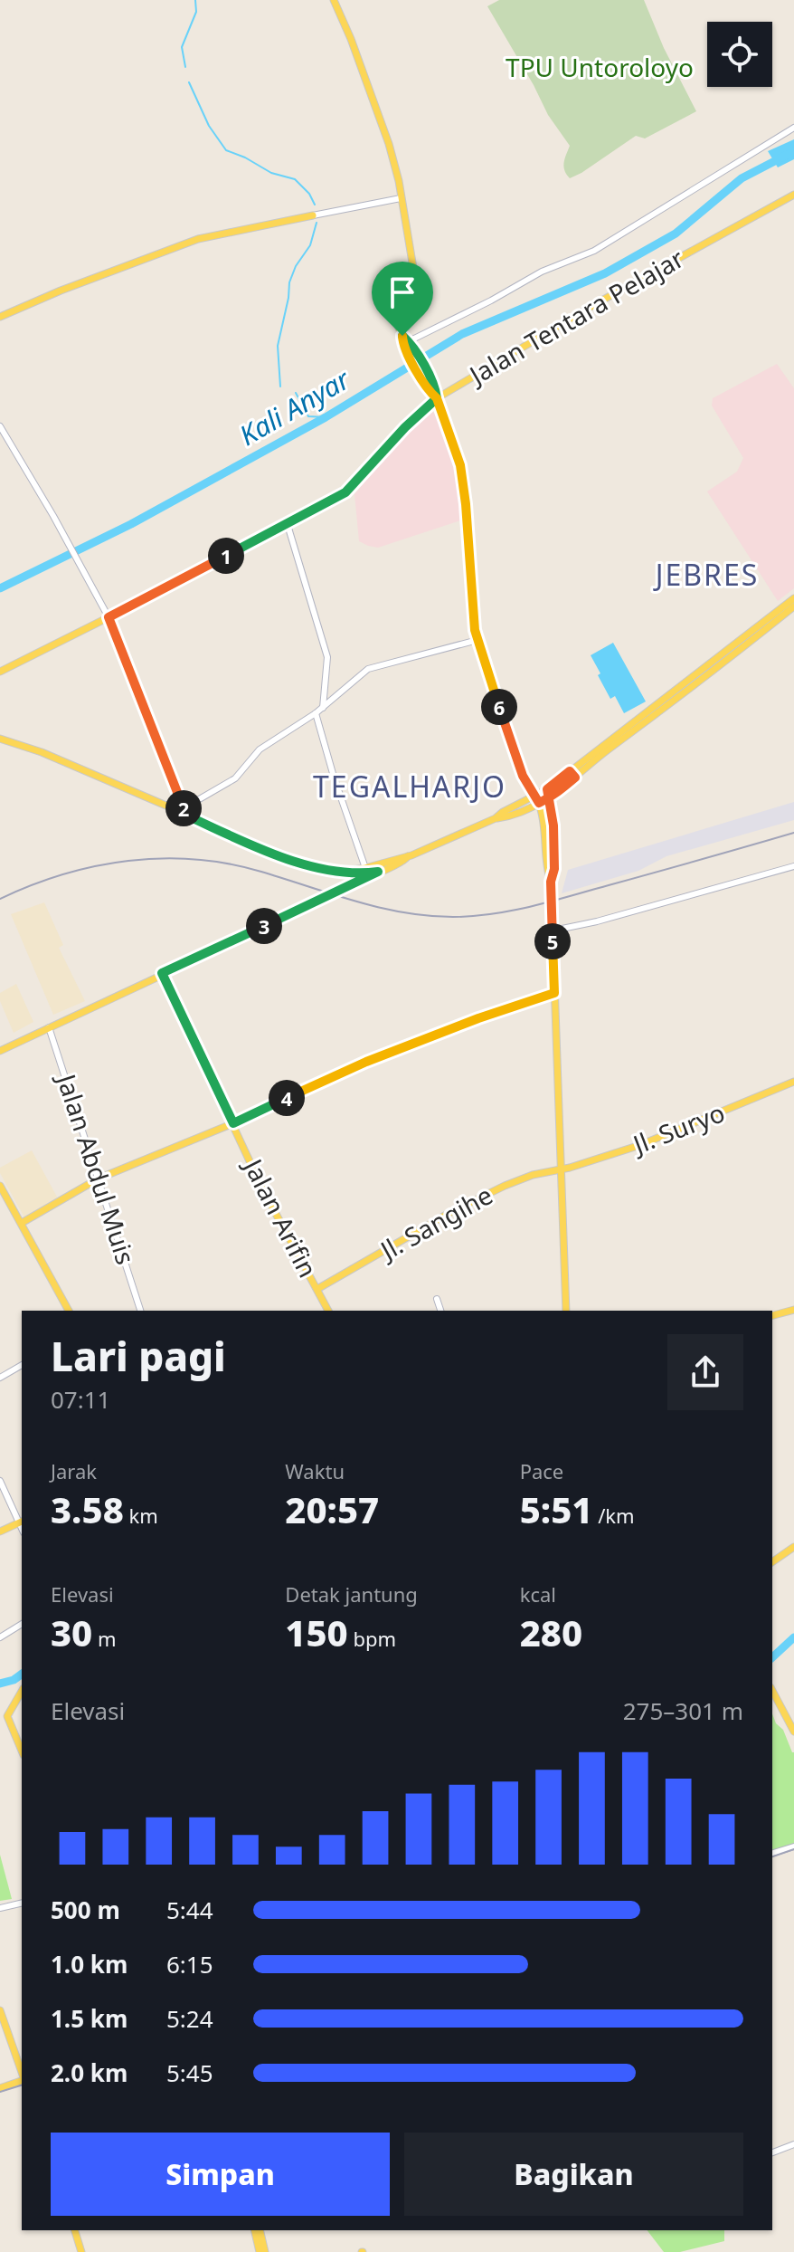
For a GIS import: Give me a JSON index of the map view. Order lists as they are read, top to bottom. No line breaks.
{"streets":{"main road":["Jalan Tentara Pelajar","Jl. Suryo","Jalan Arifin","Jl. Sangihe"],"street":["Jalan Abdul Muis"]},"crossings":[["Jl. Suryo","Jl. Sangihe"],["Jalan Arifin","Jl. Sangihe"]],"districts":["JEBRES","TEGALHARJO"],"water":["Kali Anyar"],"parks":["TPU Untoroloyo"],"page":{"pins":["1","6","2","3","5","4"],"heading":["Lari pagi","07:11"],"stats":[["Jarak","3.58 km"],["Waktu","20:57"],["Pace","5:51 /km"],["Elevasi","30 m"],["Detak jantung","150 bpm"],["kcal","280"]],"chart":["Elevasi","275–301 m"],"list":[{"name":"500 m","note":"5:44"},{"name":"1.0 km","note":"6:15"},{"name":"1.5 km","note":"5:24"},{"name":"2.0 km","note":"5:45"}],"buttons":["Simpan","Bagikan"]}}
